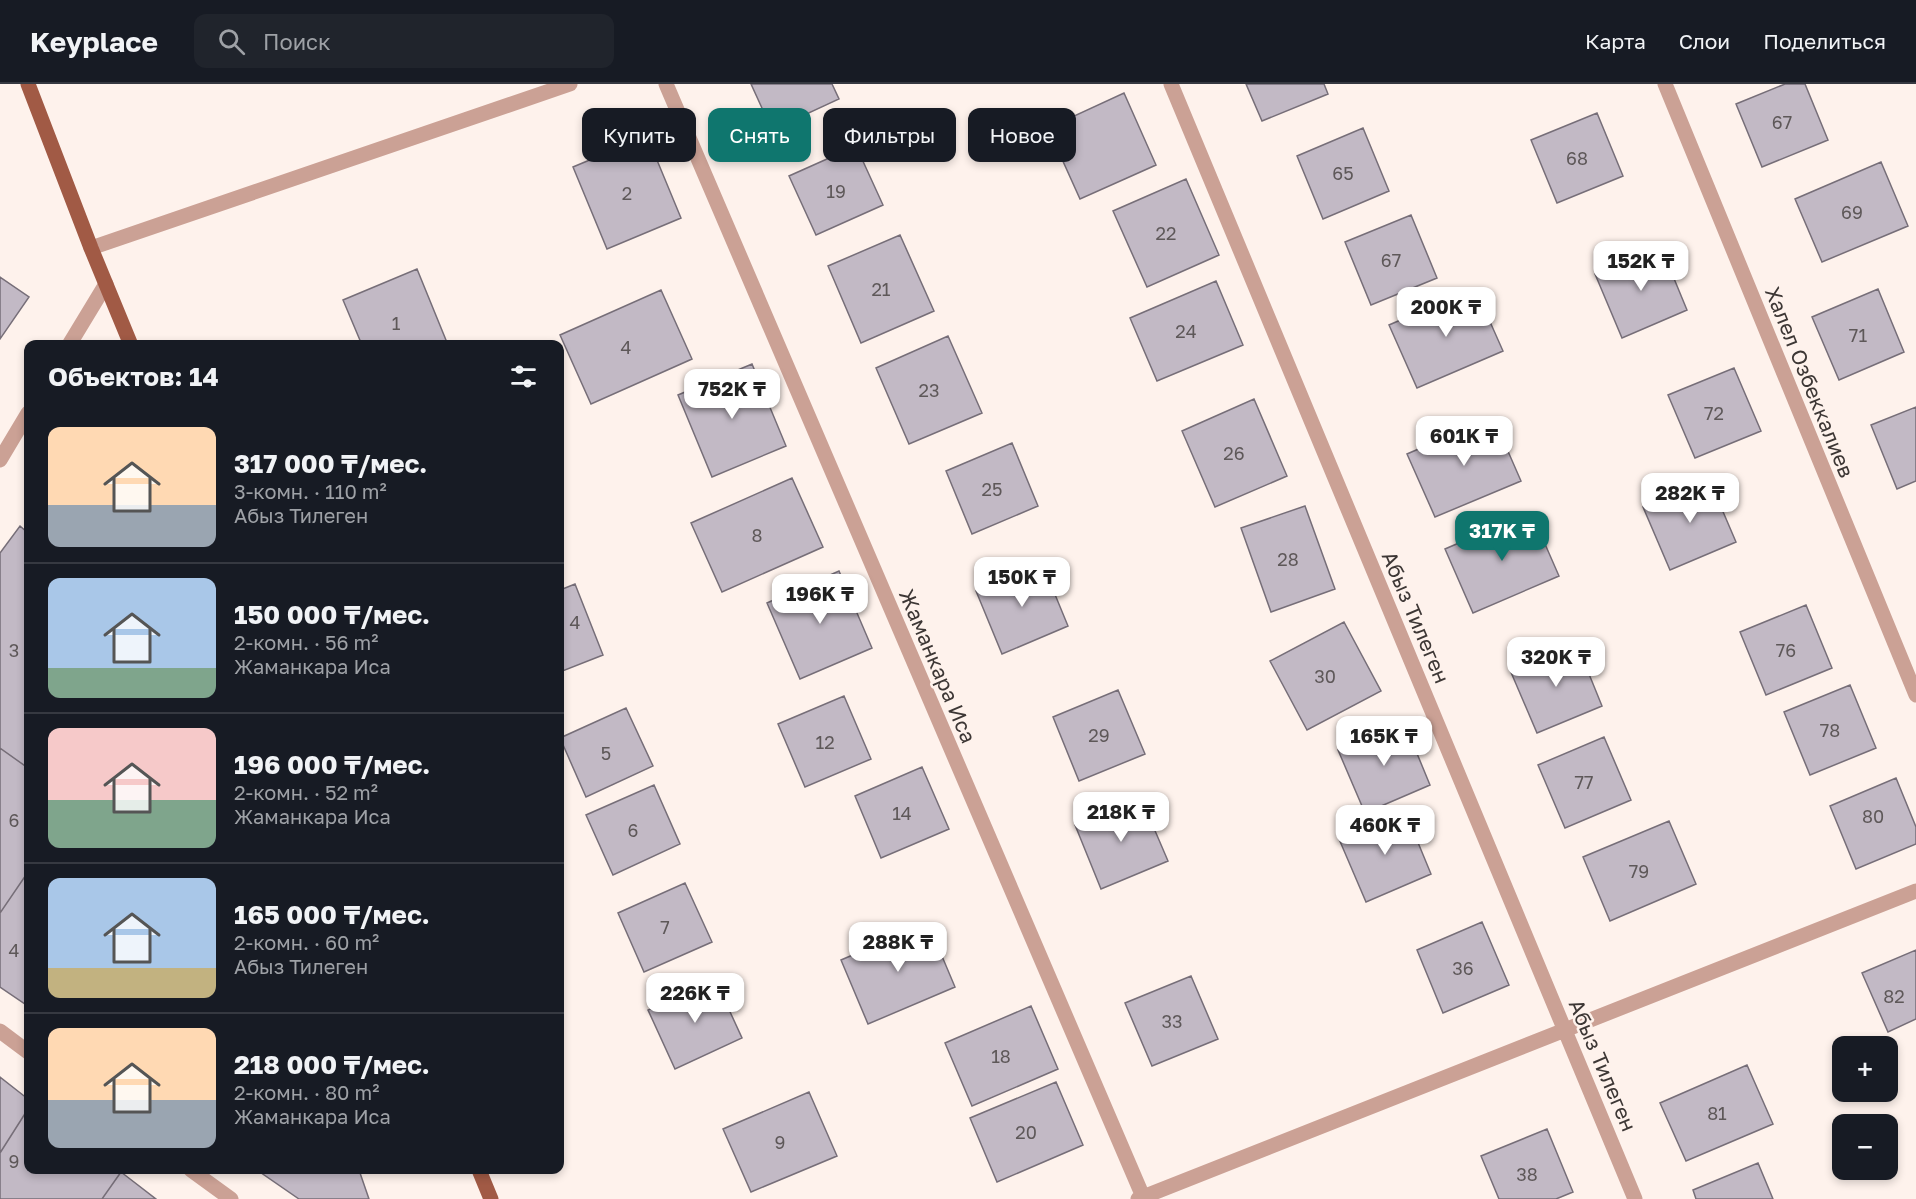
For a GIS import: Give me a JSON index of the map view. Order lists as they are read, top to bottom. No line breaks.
{"streets":{"street":["Халел Озбеккалиев","Абыз Тилеген","Жаманкара Иса"]},"house_numbers":["67","68","65","19","2","69","22","67","21","1","24","71","4","23","72","26","25","8","28","4","3","76","30","78","29","12","5","77","14","80","6","6","79","7","4","36","82","33","18","81","20","9","9","38"],"page":{"header":"Keyplace","search":"Поиск","nav":["Карта","Слои","Поделиться"],"chip":["Купить","Снять","Фильтры","Новое"],"price":["152K ₸","200K ₸","752K ₸","601K ₸","282K ₸","317K ₸","150K ₸","196K ₸","320K ₸","165K ₸","218K ₸","460K ₸","288K ₸","226K ₸"],"heading":"Объектов: 14","list":[{"name":"317 000 ₸/мес.","note":"3-комн. · 110 m² · Абыз Тилеген"},{"name":"150 000 ₸/мес.","note":"2-комн. · 56 m² · Жаманкара Иса"},{"name":"196 000 ₸/мес.","note":"2-комн. · 52 m² · Жаманкара Иса"},{"name":"165 000 ₸/мес.","note":"2-комн. · 60 m² · Абыз Тилеген"},{"name":"218 000 ₸/мес.","note":"2-комн. · 80 m² · Жаманкара Иса"}],"map_buttons":["+","−"]}}
